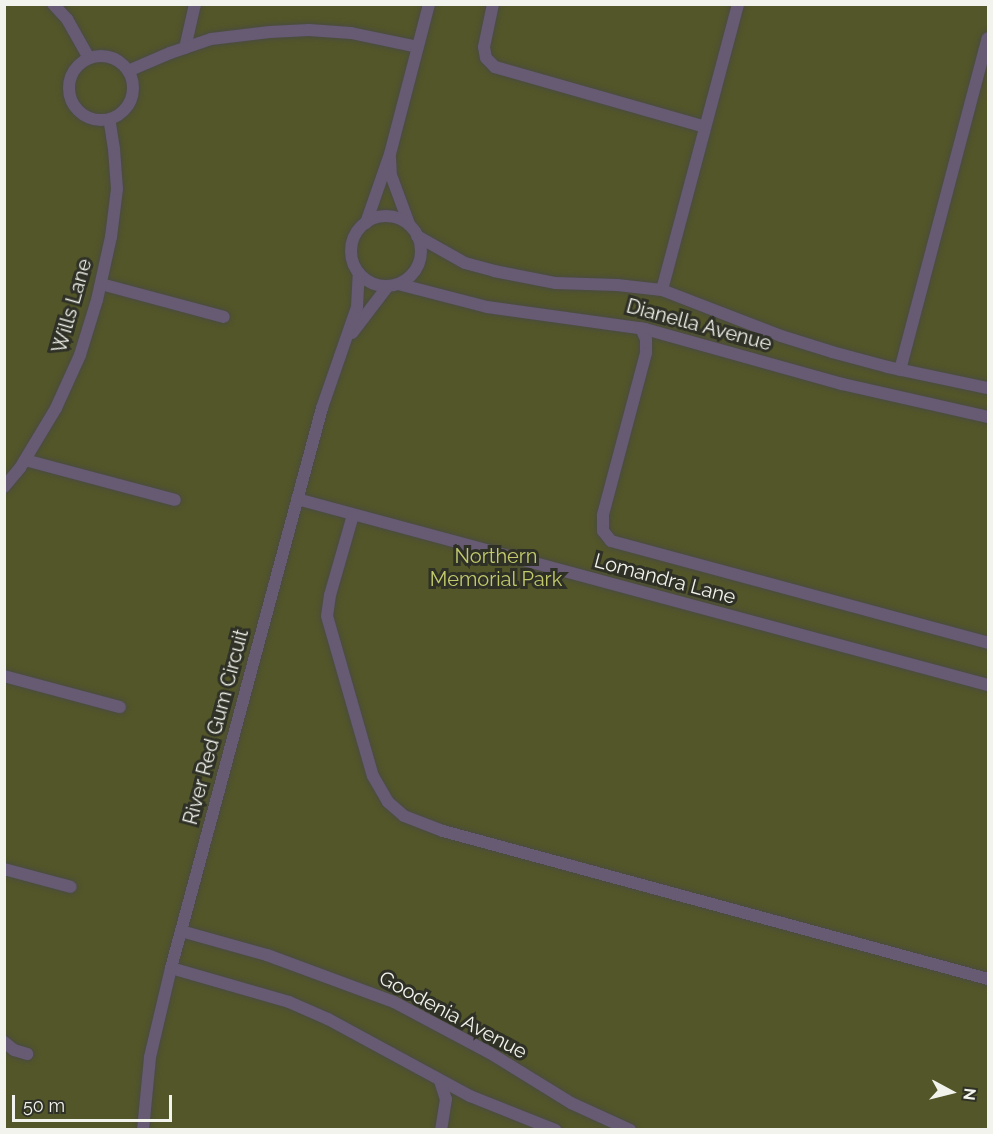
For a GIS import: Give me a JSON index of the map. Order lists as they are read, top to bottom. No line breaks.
{"streets":{"lane":["Wills Lane","Dianella Avenue","Lomandra Lane","River Red Gum Circuit","Goodenia Avenue"]},"crossings":[["Dianella Avenue","River Red Gum Circuit"],["Lomandra Lane","River Red Gum Circuit"],["River Red Gum Circuit","Goodenia Avenue"]],"parks":["Northern Memorial Park"],"scale_bar":"50 m","north":"right"}
